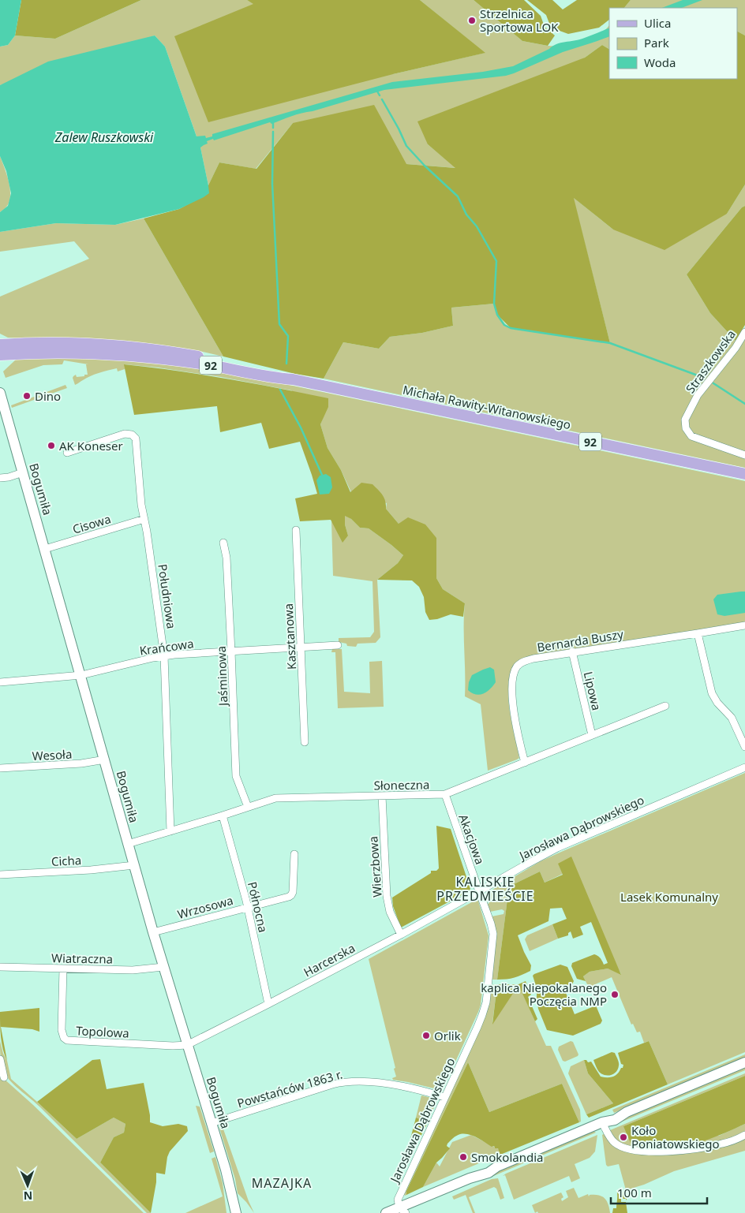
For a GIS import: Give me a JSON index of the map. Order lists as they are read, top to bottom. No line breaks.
{"streets":{"main road":["92","Michała Rawity-Witanowskiego"],"street":["Straszkowska","Bogumiła","Cisowa","Południowa","Kasztanowa","Bernarda Buszy","Krańcowa","Jaśminowa","Lipowa","Wesoła","Słoneczna","Jarosława Dąbrowskiego","Akacjowa","Cicha","Wierzbowa","Wrzosowa","Północna","Wiatraczna","Harcerska","Topolowa","Powstańców 1863 r."]},"crossings":[["Bogumiła","Cisowa"],["Bogumiła","Krańcowa"],["Bogumiła","Wesoła"],["Bogumiła","Słoneczna"],["Bogumiła","Cicha"],["Bogumiła","Wrzosowa"],["Bogumiła","Wiatraczna"],["Bogumiła","Harcerska"],["Bogumiła","Topolowa"],["Bogumiła","Powstańców 1863 r."],["Cisowa","Południowa"],["Południowa","Krańcowa"],["Południowa","Słoneczna"],["Kasztanowa","Krańcowa"],["Bernarda Buszy","Lipowa"],["Bernarda Buszy","Słoneczna"],["Krańcowa","Jaśminowa"],["Jaśminowa","Słoneczna"],["Lipowa","Słoneczna"],["Słoneczna","Akacjowa"],["Słoneczna","Wierzbowa"],["Słoneczna","Północna"],["Jarosława Dąbrowskiego","Akacjowa"],["Jarosława Dąbrowskiego","Harcerska"],["Jarosława Dąbrowskiego","Powstańców 1863 r."],["Akacjowa","Harcerska"],["Wierzbowa","Harcerska"],["Wrzosowa","Północna"],["Północna","Harcerska"],["Wiatraczna","Topolowa"],["Harcerska","Topolowa"]],"districts":["KALISKIE PRZEDMIEŚCIE","MAZAJKA"],"water":["Zalew Ruszkowski"],"parks":["Lasek Komunalny"],"places":["Strzelnica Sportowa LOK","Dino","AK Koneser","kaplica Niepokalanego Poczęcia NMP","Orlik","Koło Poniatowskiego","Smokolandia"],"legend":["Ulica","Park","Woda"],"scale_bar":"100 m","north":"bottom"}
